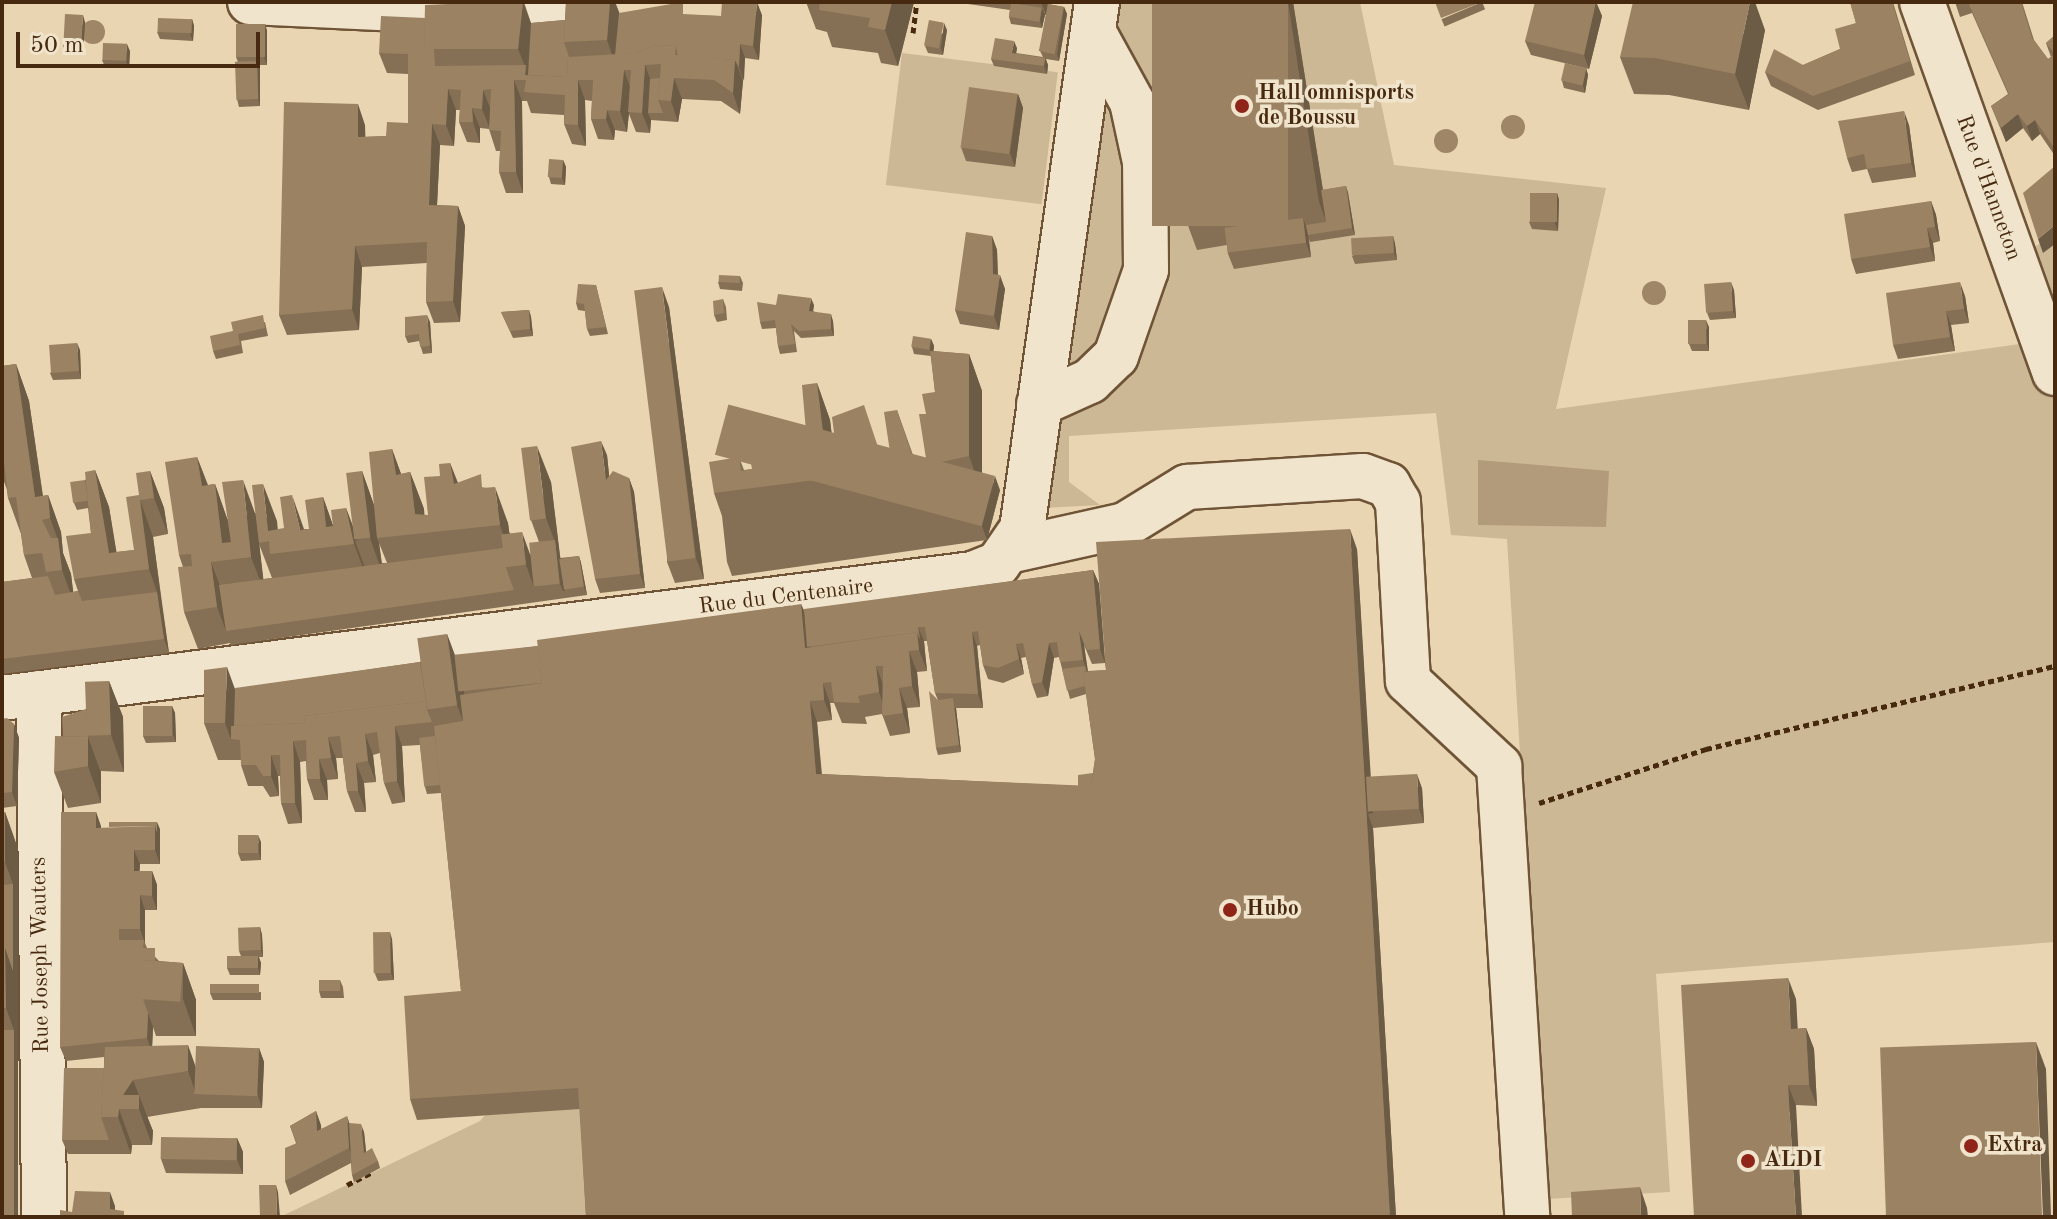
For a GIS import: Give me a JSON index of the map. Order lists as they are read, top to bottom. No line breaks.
{"streets":{"street":["Rue d'Hanneton","Rue du Centenaire","Rue Joseph Wauters"]},"crossings":[["Rue du Centenaire","Rue Joseph Wauters"]],"places":["Hall omnisports de Boussu","Hubo","Extra","ALDI"],"scale_bar":"50 m"}
